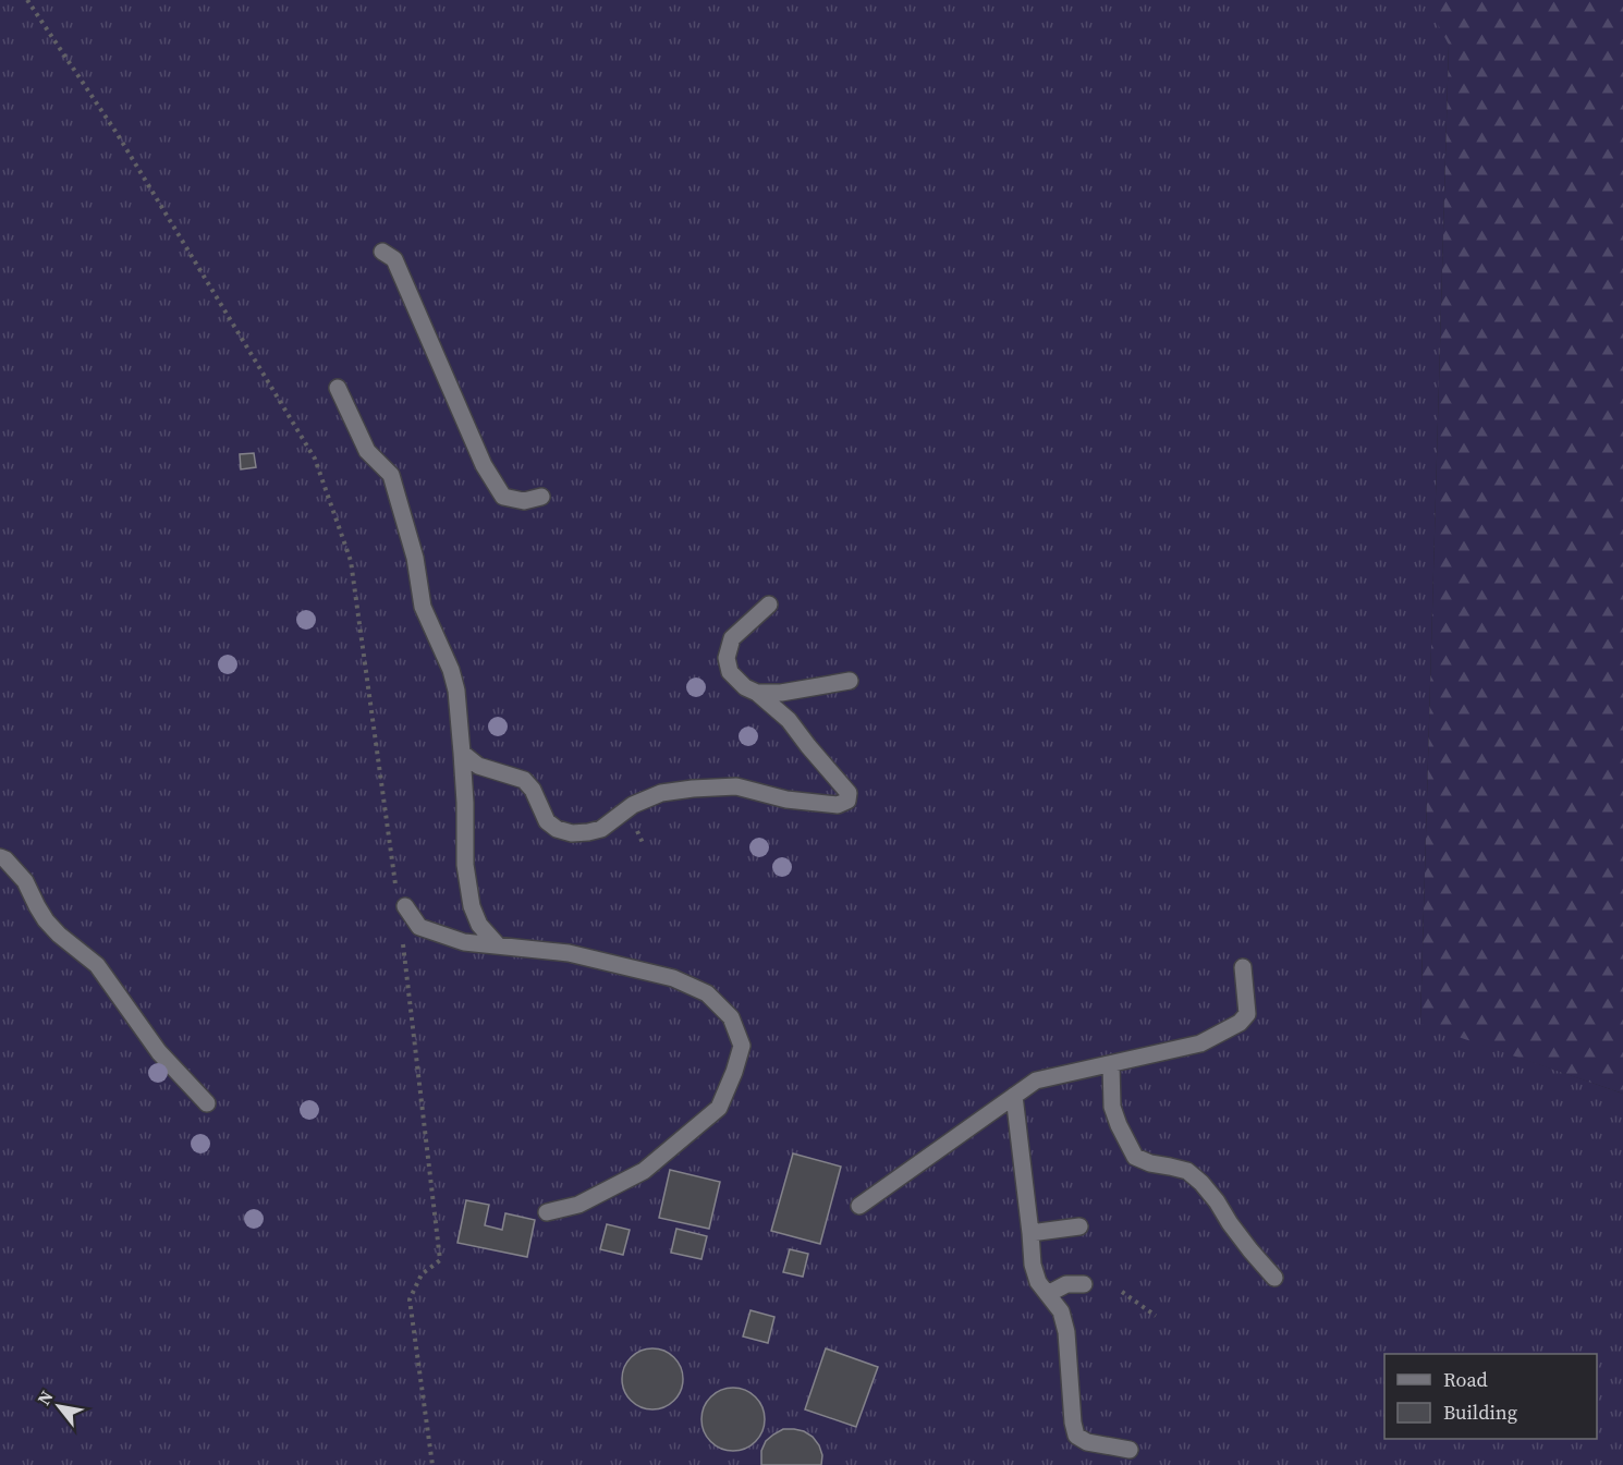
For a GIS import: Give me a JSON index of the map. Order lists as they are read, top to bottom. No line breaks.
{"legend":["Road","Building"],"north":"top left"}
